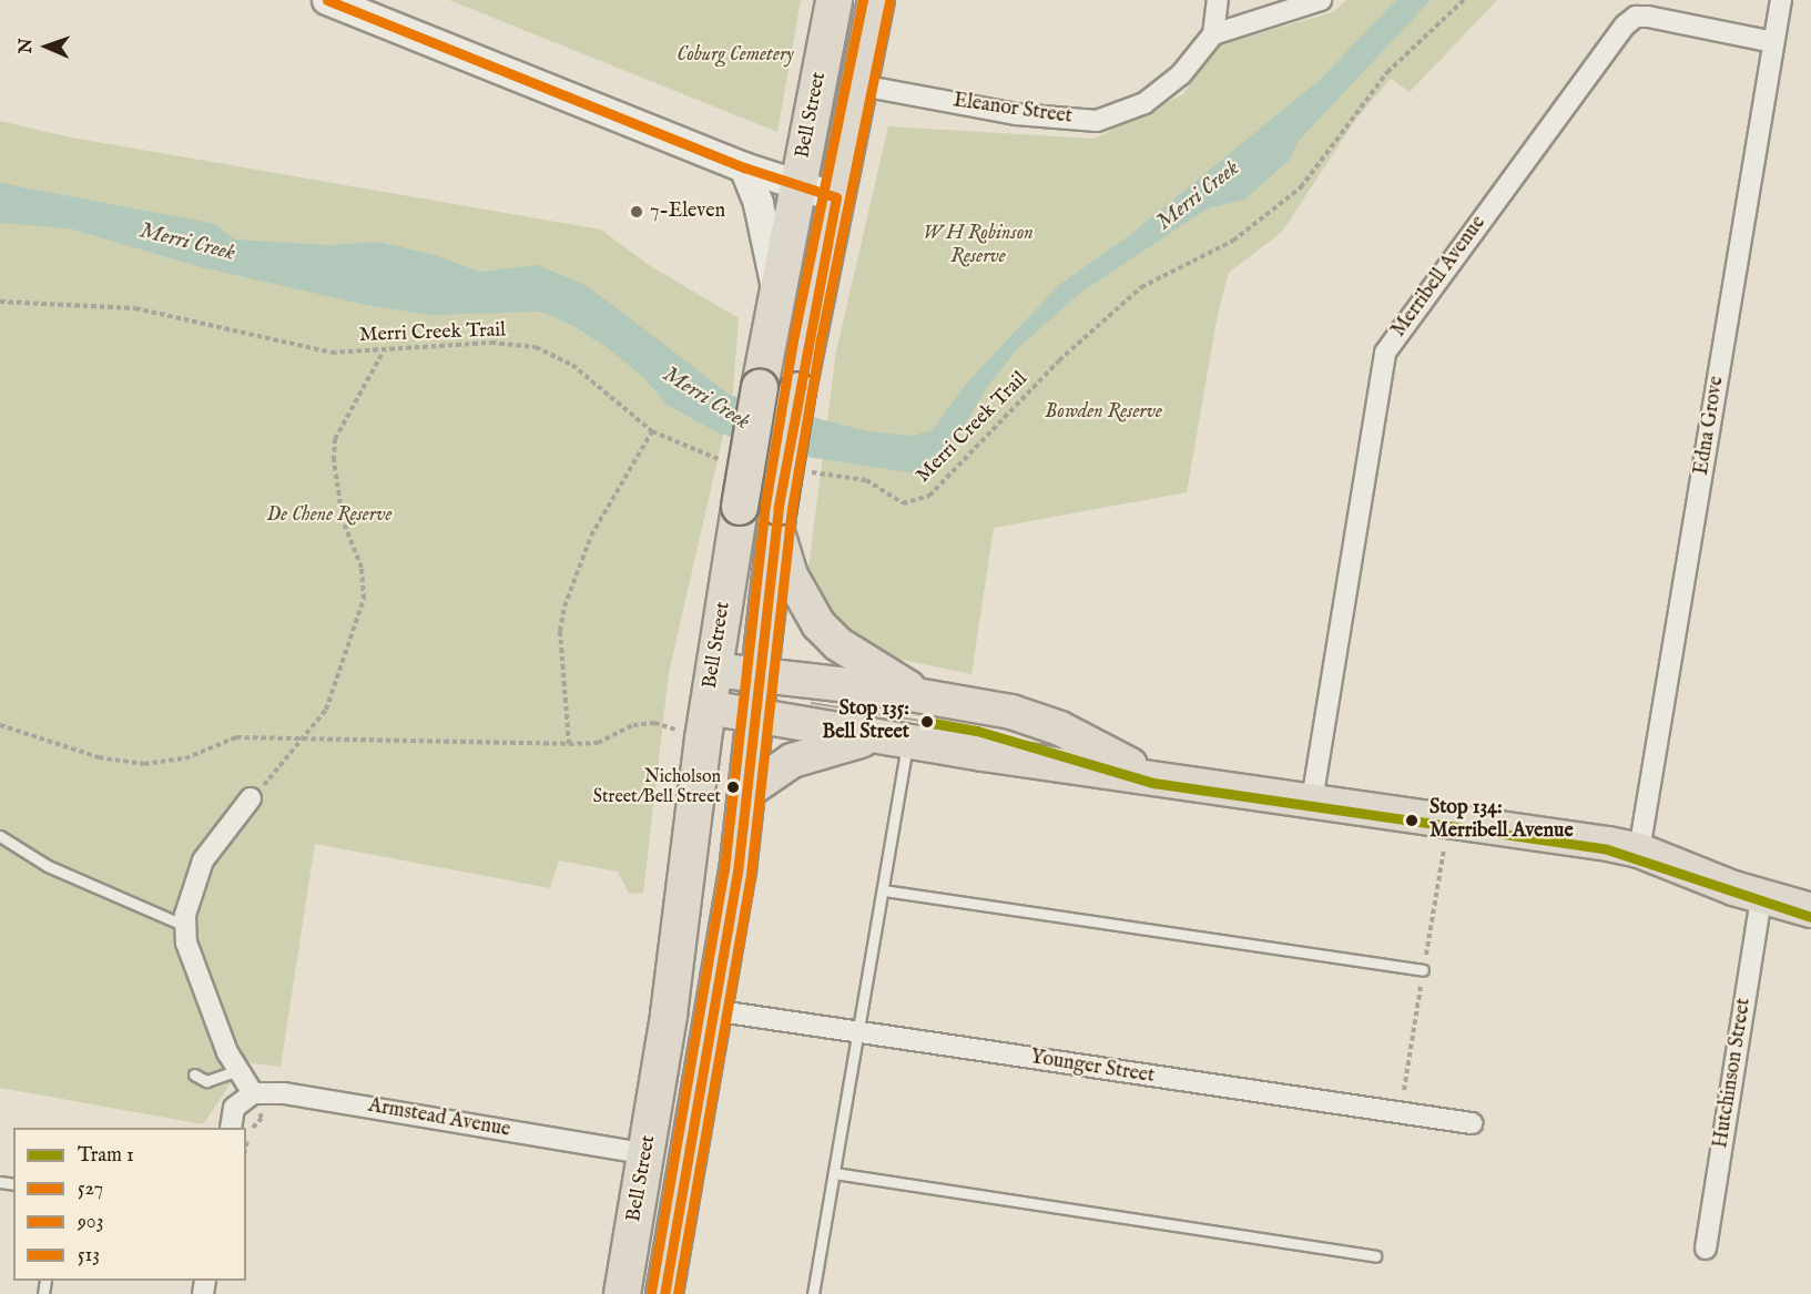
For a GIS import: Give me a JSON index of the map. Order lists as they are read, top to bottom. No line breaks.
{"streets":{"highway":["Bell Street"],"street":["Eleanor Street","Merribell Avenue","Edna Grove","Younger Street","Hutchinson Street","Armstead Avenue"],"path":["Merri Creek Trail"]},"crossings":[["Eleanor Street","Bell Street"],["Bell Street","Younger Street"],["Bell Street","Armstead Avenue"],["Merribell Avenue","Edna Grove"]],"water":["Merri Creek"],"parks":["Coburg Cemetery","W H Robinson Reserve","Bowden Reserve","De Chene Reserve"],"places":["7-Eleven","Stop 135: Bell Street","Nicholson Street/Bell Street","Stop 134: Merribell Avenue"],"lines":["transit line 527","transit line 513","transit line 903","tram line 1"],"legend":["Tram 1","527","903","513"],"north":"left"}
